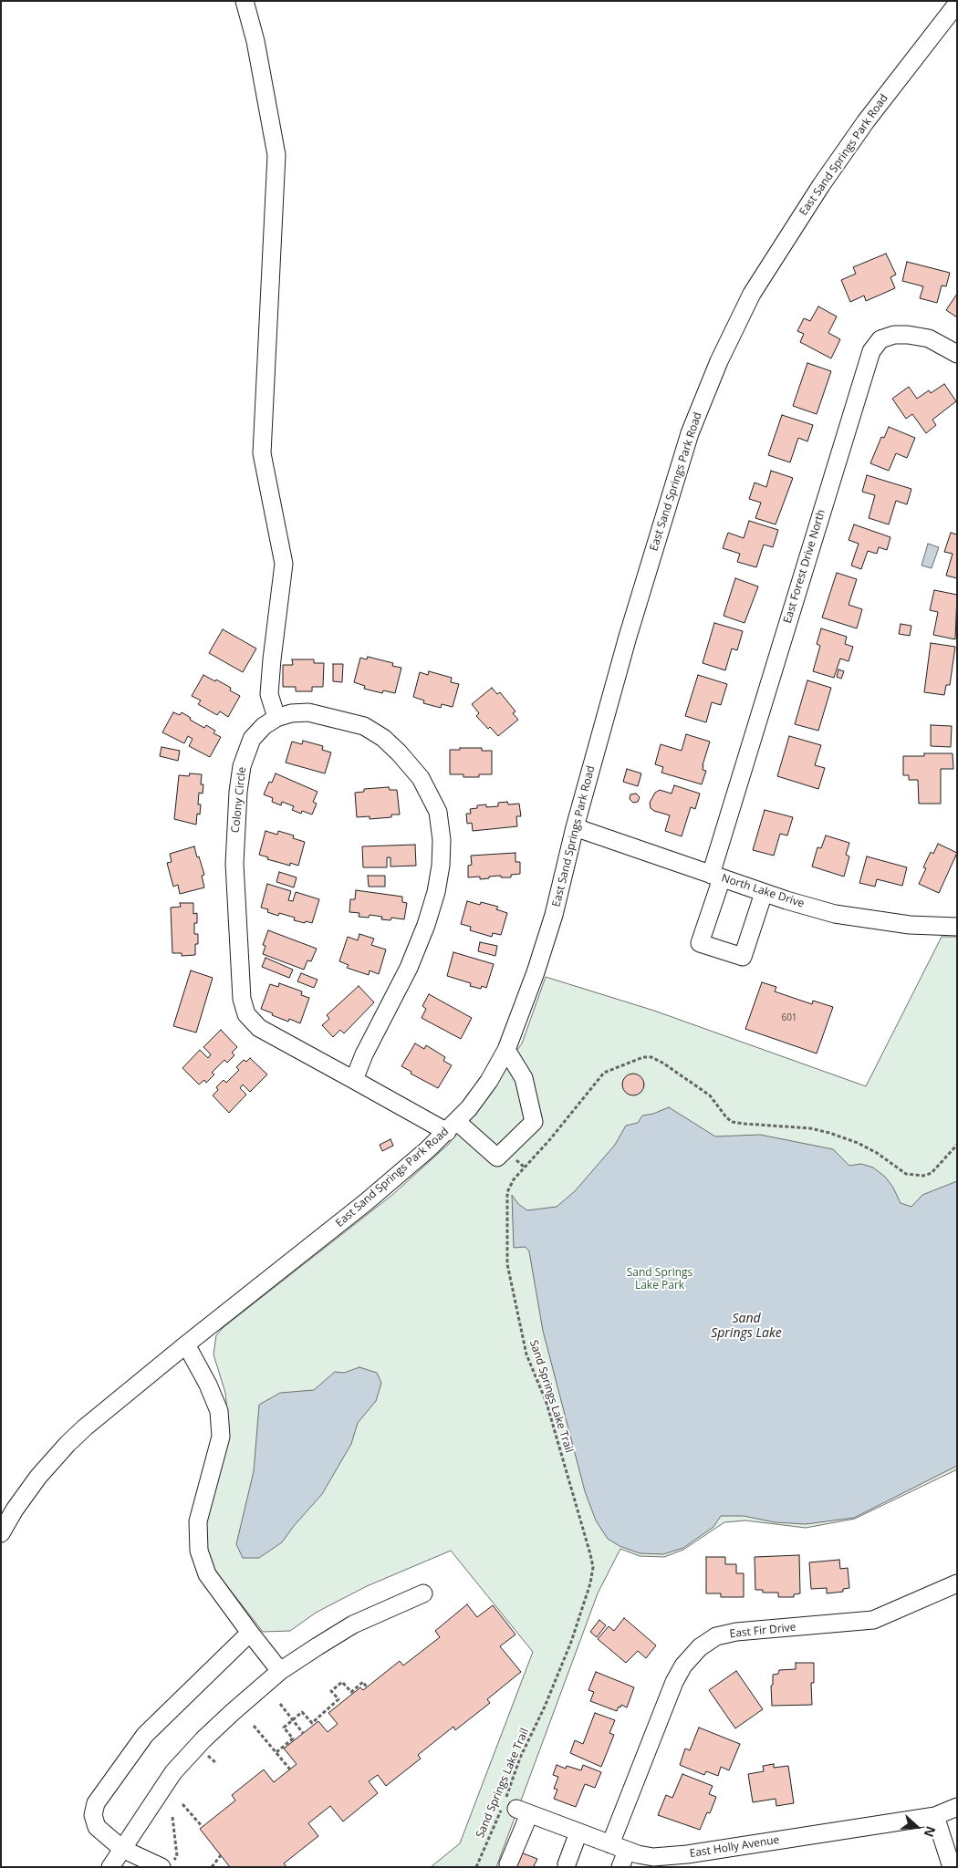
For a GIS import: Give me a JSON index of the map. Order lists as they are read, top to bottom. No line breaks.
{"streets":{"street":["East Sand Springs Park Road","East Forest Drive North","Colony Circle","North Lake Drive","East Fir Drive","East Holly Avenue"],"path":["Sand Springs Lake Trail"]},"crossings":[["East Sand Springs Park Road","Colony Circle"],["East Sand Springs Park Road","North Lake Drive"],["East Forest Drive North","North Lake Drive"],["East Fir Drive","East Holly Avenue"]],"water":["Sand Springs Lake"],"parks":["Sand Springs Lake Park"],"house_numbers":["601"],"north":"right"}
